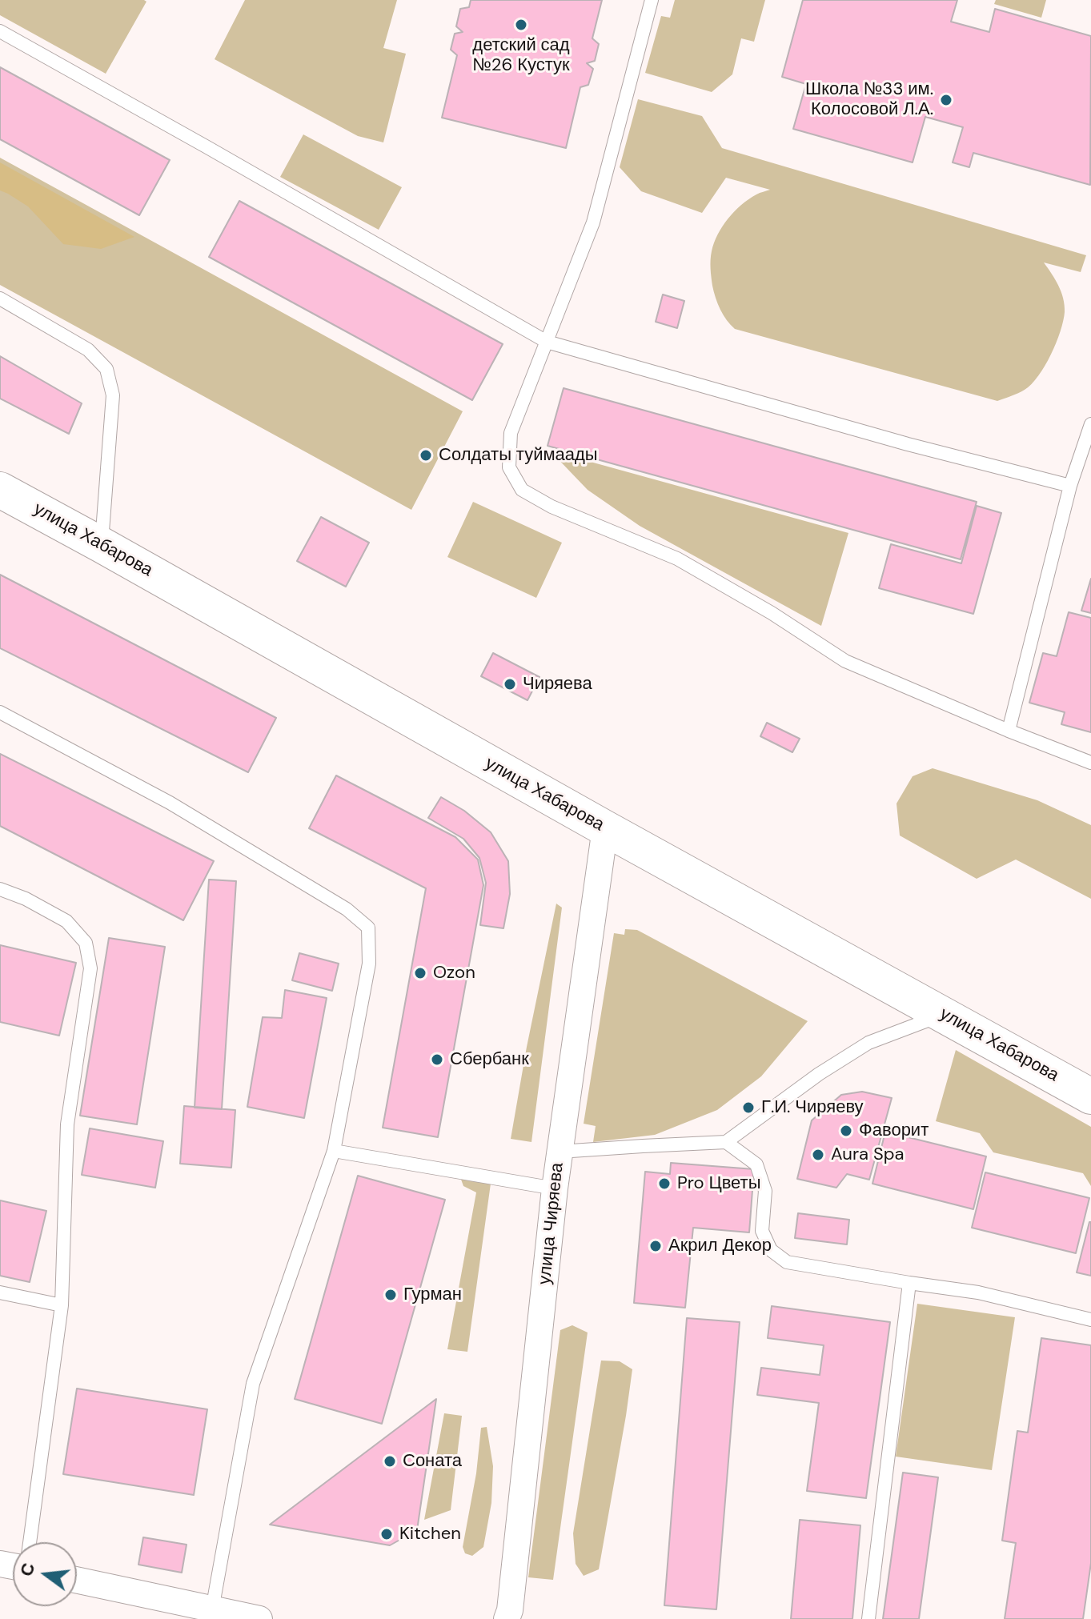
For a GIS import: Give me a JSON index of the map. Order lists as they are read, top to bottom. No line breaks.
{"streets":{"main road":["улица Хабарова"],"street":["улица Чиряева"]},"crossings":[["улица Хабарова","улица Чиряева"]],"places":["детский сад №26 Кустук","Школа №33 им. Колосовой Л.А.","Солдаты туймаады","Чиряева","Ozon","Сбербанк","Г.И. Чиряеву","Фаворит","Aura Spa","Pro Цветы","Акрил Декор","Гурман","Соната","Kitchen"],"north":"left"}
